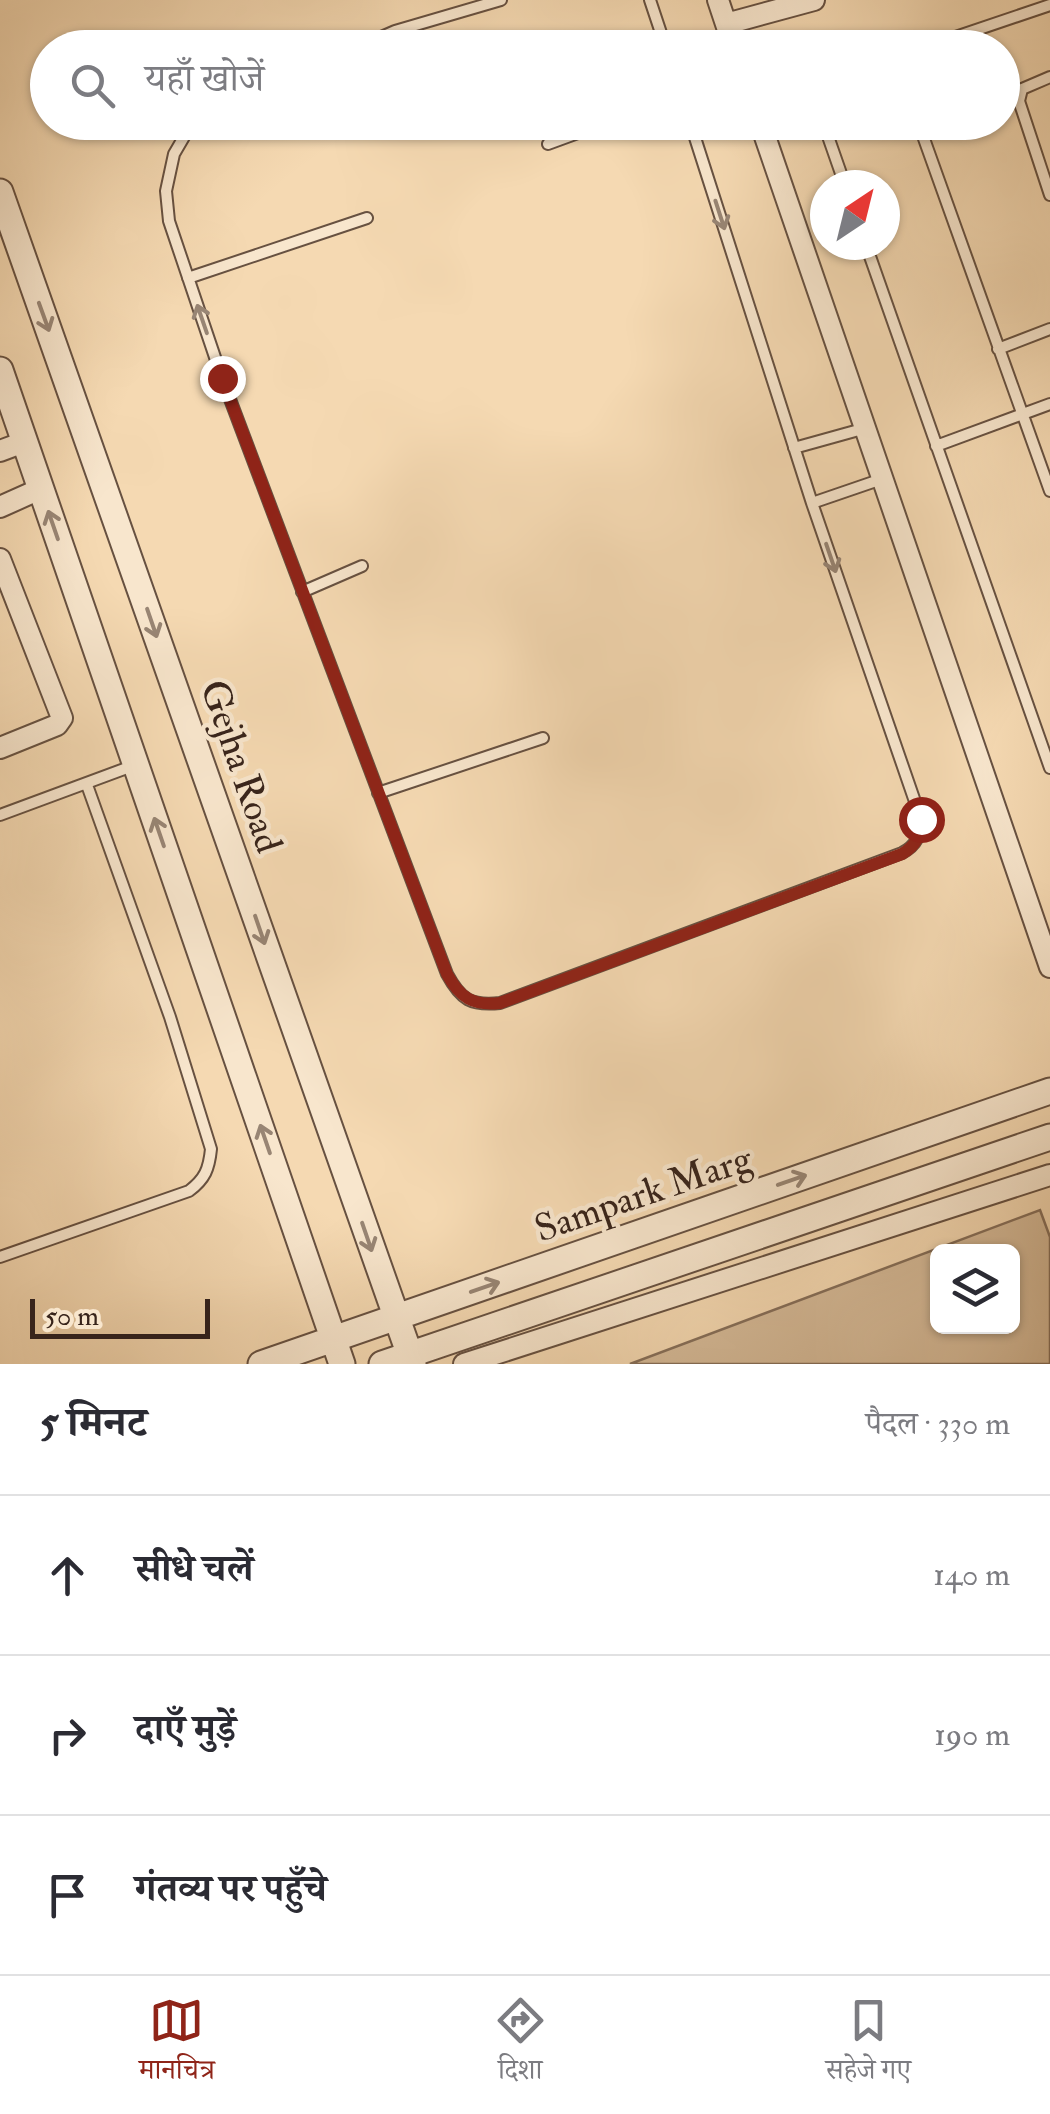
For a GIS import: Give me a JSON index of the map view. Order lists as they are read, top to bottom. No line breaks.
{"streets":{"street":["Gejha Road","Sampark Marg"]},"crossings":[["Gejha Road","Sampark Marg"]],"scale_bar":"50 m","north":"top right","page":{"search":"यहाँ खोजें","scale":"50 m","heading":["5 मिनट","पैदल · 330 m"],"list":[["सीधे चलें","140 m"],["दाएँ मुड़ें","190 m"],"गंतव्य पर पहुँचे"],"nav":["मानचित्र","दिशा","सहेजे गए"]}}
